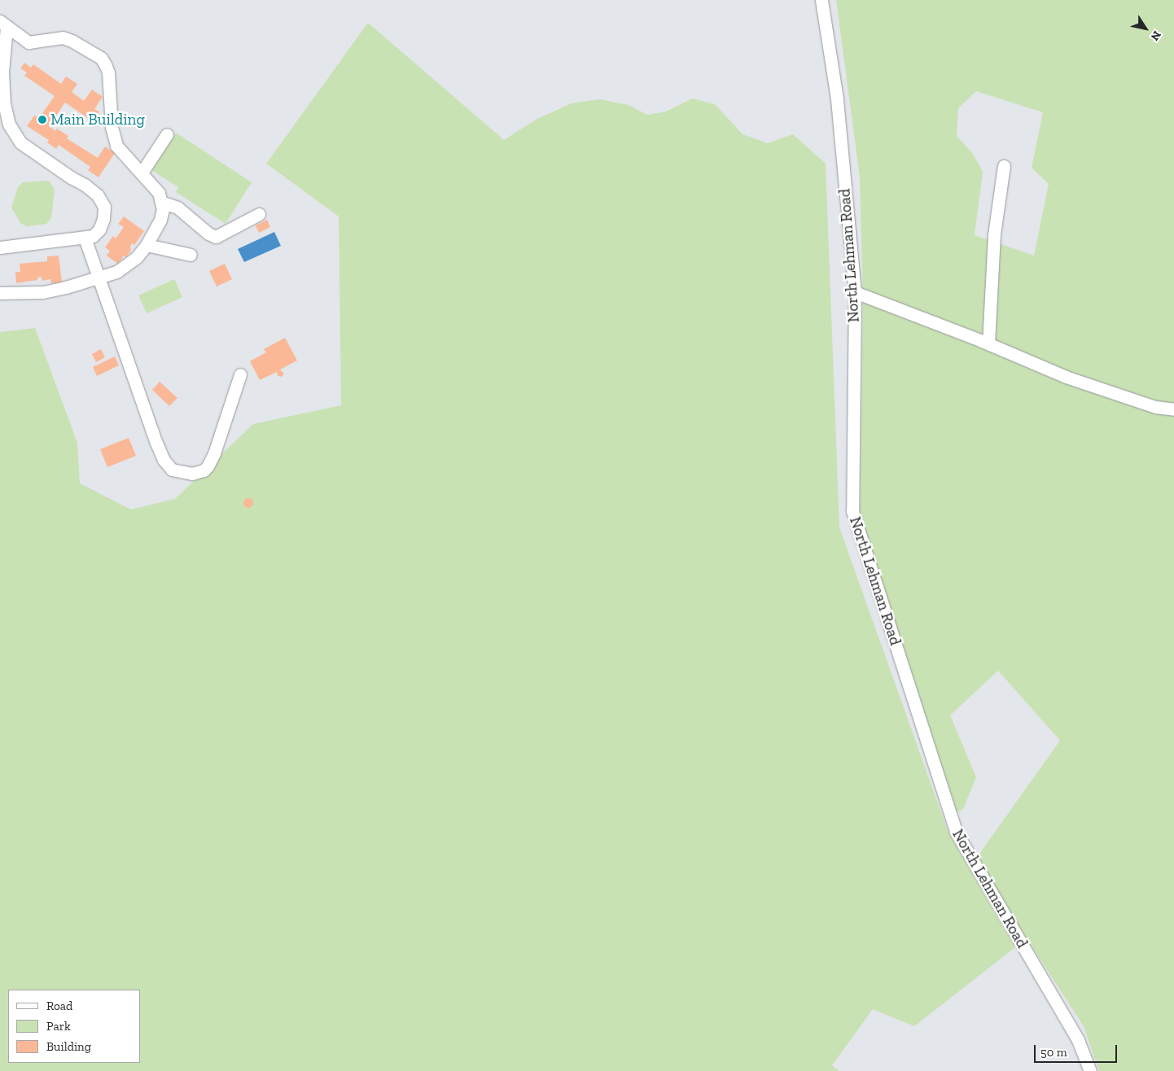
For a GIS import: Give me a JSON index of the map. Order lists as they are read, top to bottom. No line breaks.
{"streets":{"street":["North Lehman Road"]},"places":["Main Building"],"legend":["Road","Park","Building"],"scale_bar":"50 m","north":"bottom right"}
